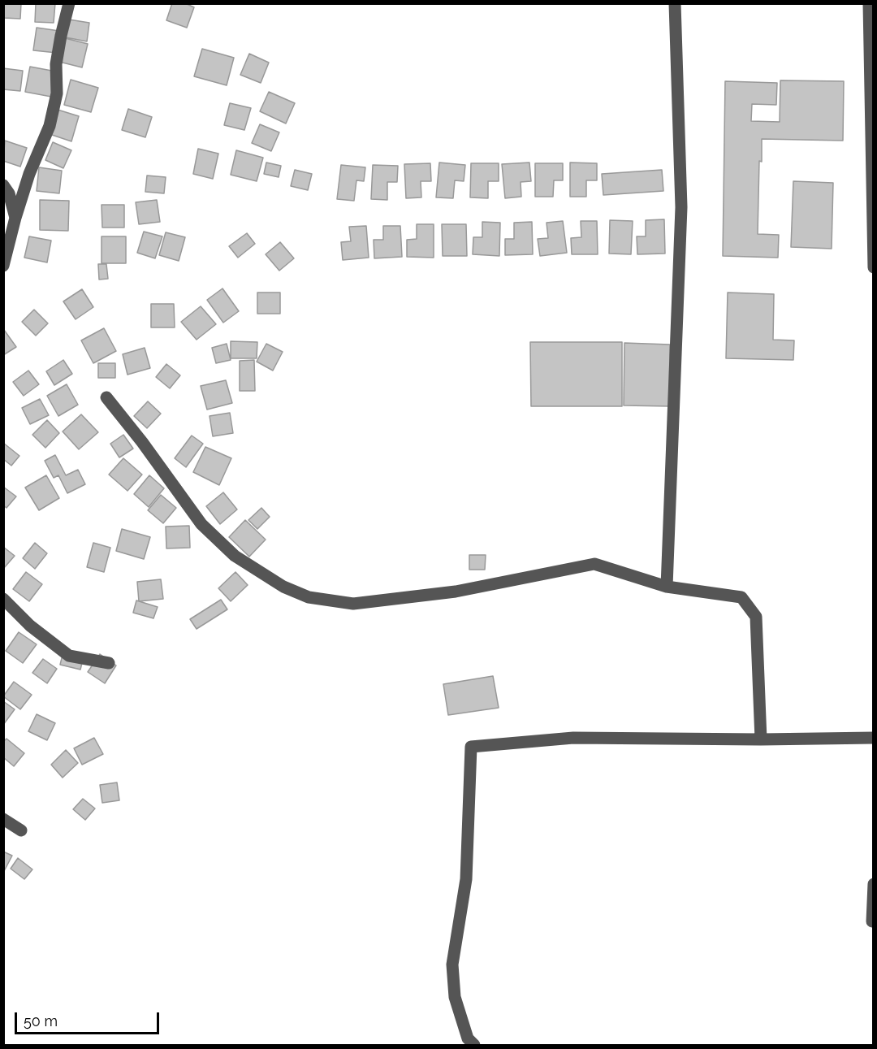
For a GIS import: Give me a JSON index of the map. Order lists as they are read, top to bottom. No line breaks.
{"scale_bar":"50 m"}
